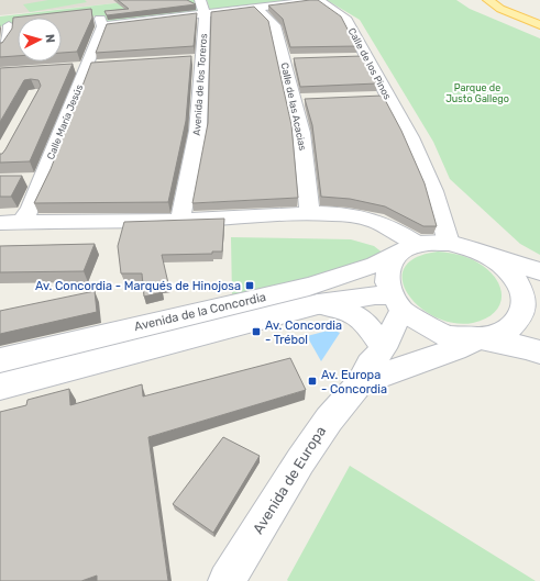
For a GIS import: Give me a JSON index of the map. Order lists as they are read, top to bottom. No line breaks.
{"streets":{"street":["Calle de los Pinos","Avenida de los Toreros","Calle de las Acacias","Calle María Jesús","Avenida de la Concordia","Avenida de Europa"]},"crossings":[["Calle de los Pinos","Avenida de los Toreros"],["Calle de los Pinos","Calle de las Acacias"],["Calle de los Pinos","Calle María Jesús"],["Calle de los Pinos","Avenida de la Concordia"],["Calle de los Pinos","Avenida de Europa"],["Avenida de la Concordia","Avenida de Europa"]],"parks":["Parque de Justo Gallego"],"places":{"transit":["Av. Concordia - Marqués de Hinojosa","Av. Concordia - Trébol","Av. Europa - Concordia"]},"north":"right"}
